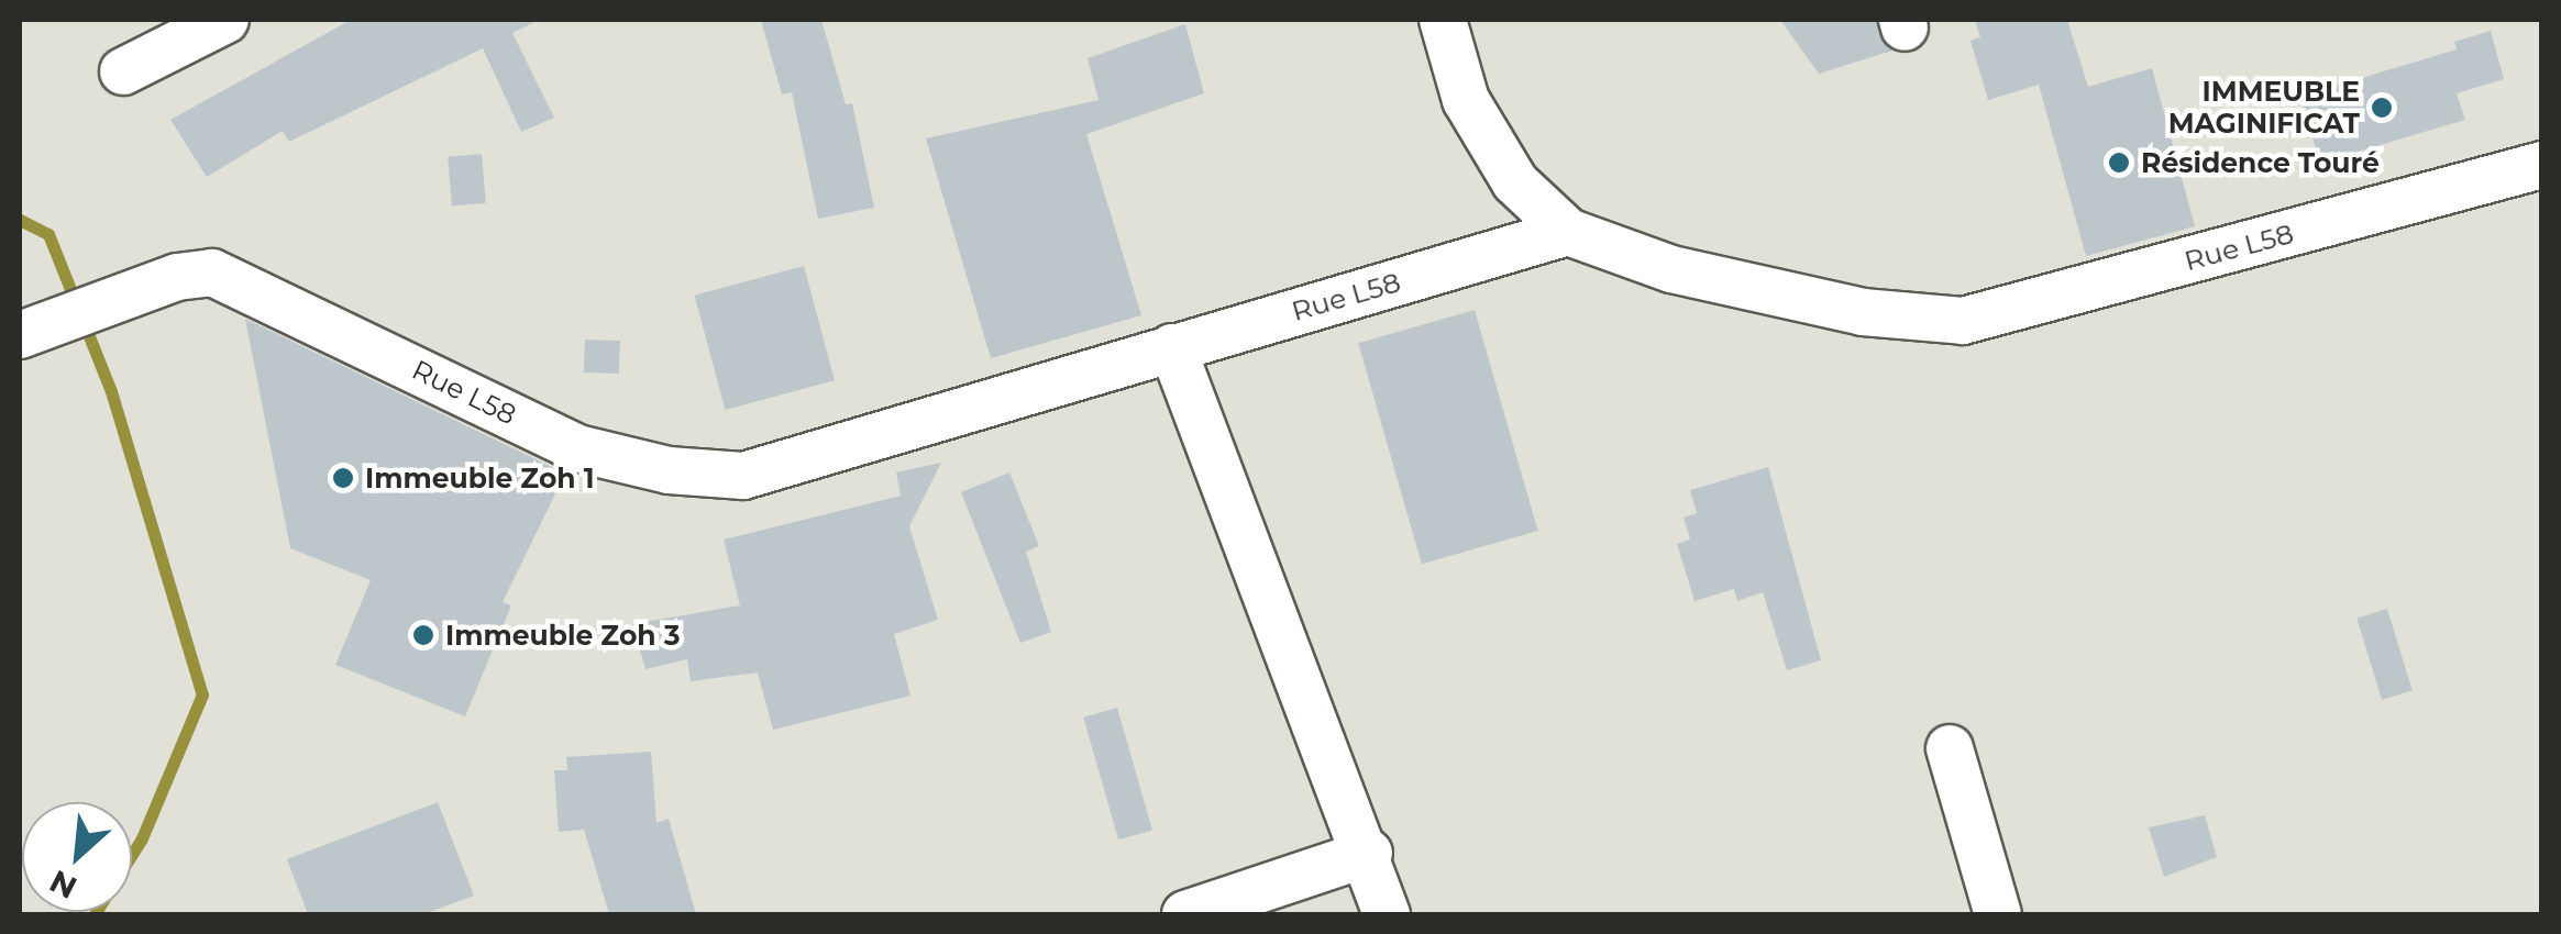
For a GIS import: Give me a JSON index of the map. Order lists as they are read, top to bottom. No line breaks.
{"streets":{"street":["Rue L58"]},"places":["IMMEUBLE MAGINIFICAT","Résidence Touré","Immeuble Zoh 1","Immeuble Zoh 3"],"north":"bottom left"}
